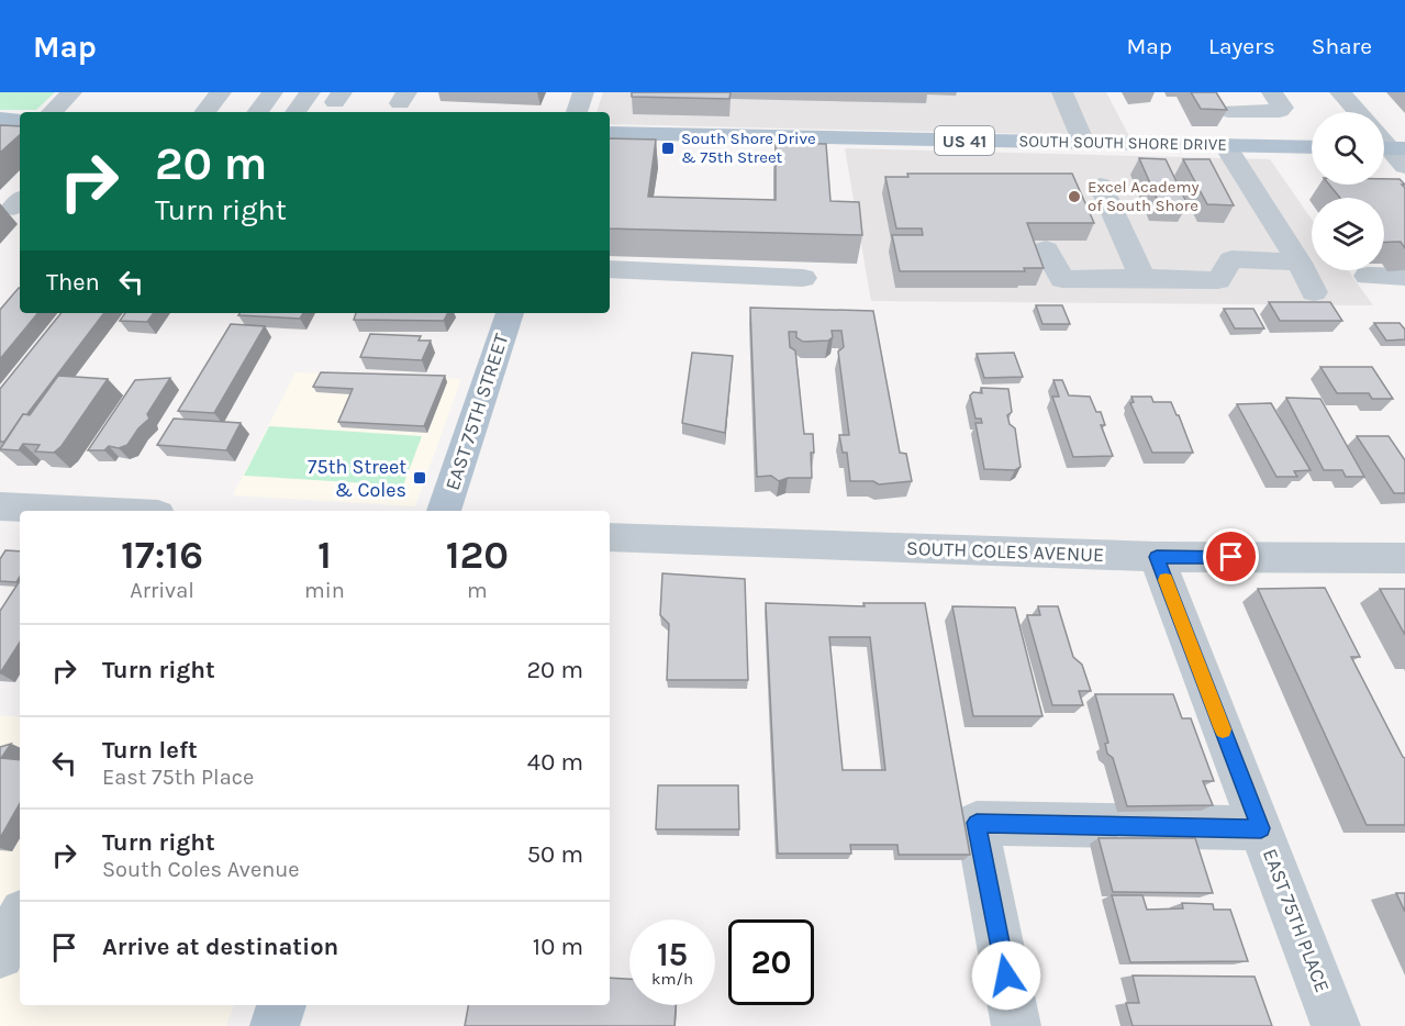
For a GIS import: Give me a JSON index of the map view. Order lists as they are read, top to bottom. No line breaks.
{"streets":{"main road":["US 41","SOUTH SOUTH SHORE DRIVE","EAST 75TH STREET"],"street":["SOUTH COLES AVENUE","EAST 75TH PLACE"]},"crossings":[["SOUTH COLES AVENUE","EAST 75TH PLACE"]],"places":{"transit":["South Shore Drive & 75th Street","75th Street & Coles"],"other":["Excel Academy of South Shore"]},"page":{"header":"Map","nav":["Map","Layers","Share"],"turn":["20 m","Turn right"],"then":"Then","eta":["17:16","Arrival","1","min","120","m"],"list":[{"name":"Turn right","value":"20 m"},{"name":"Turn left","note":"East 75th Place","value":"40 m"},{"name":"Turn right","note":"South Coles Avenue","value":"50 m"},{"name":"Arrive at destination","value":"10 m"}],"speed":"15 km/h","limit":"20"}}
